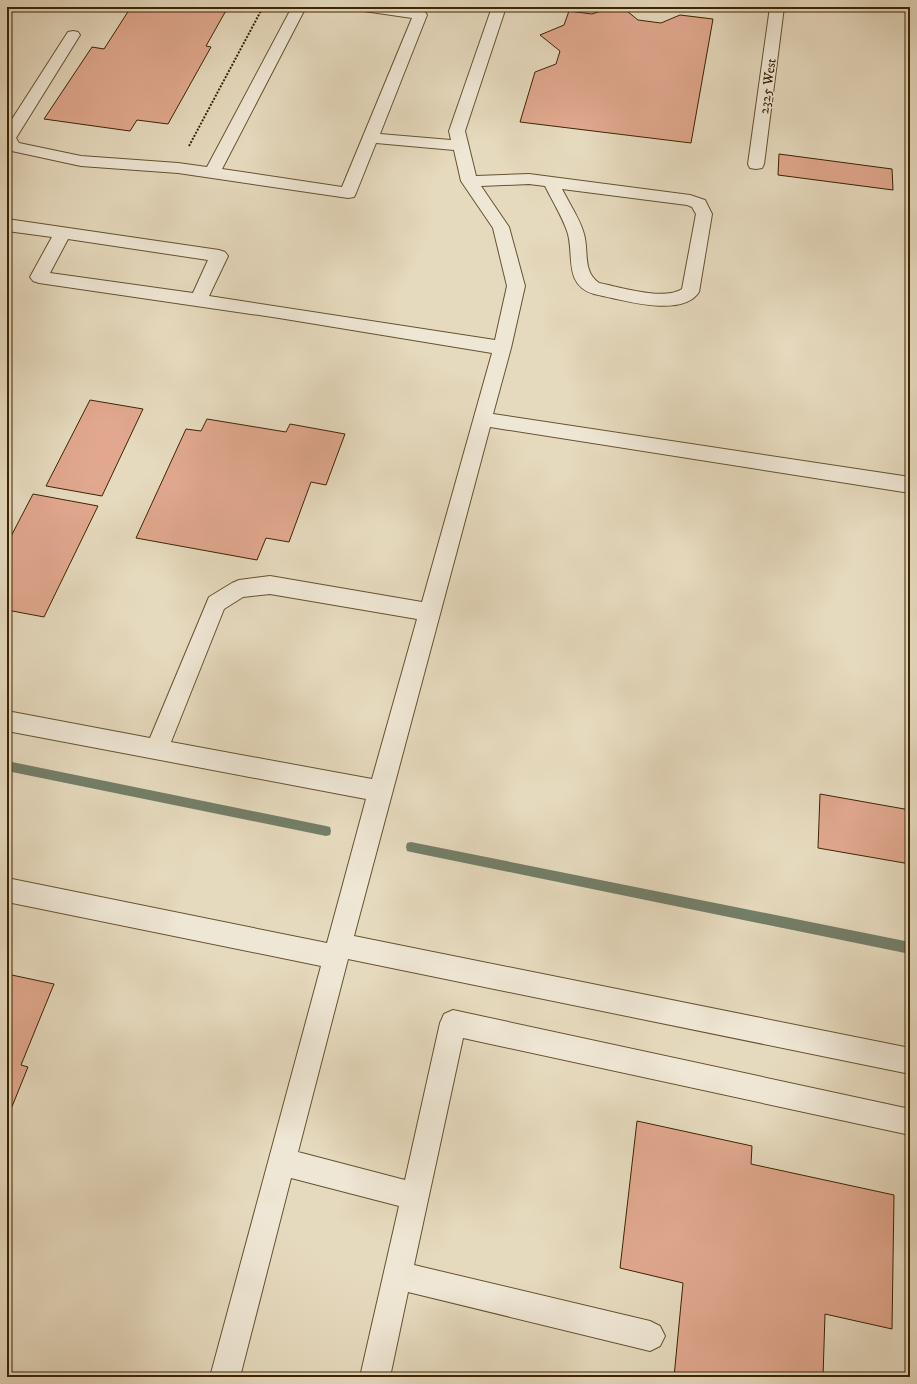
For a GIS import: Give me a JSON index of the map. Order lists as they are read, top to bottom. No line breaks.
{"streets":{"lane":["2325 West"]}}
